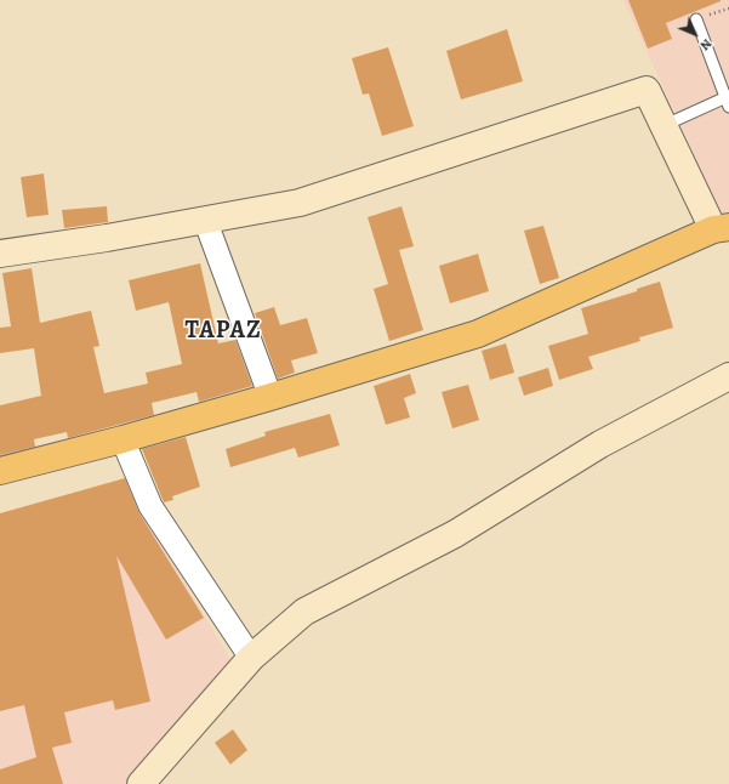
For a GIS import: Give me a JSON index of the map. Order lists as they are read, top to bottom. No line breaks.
{"districts":["TAPAZ"],"north":"bottom right"}
